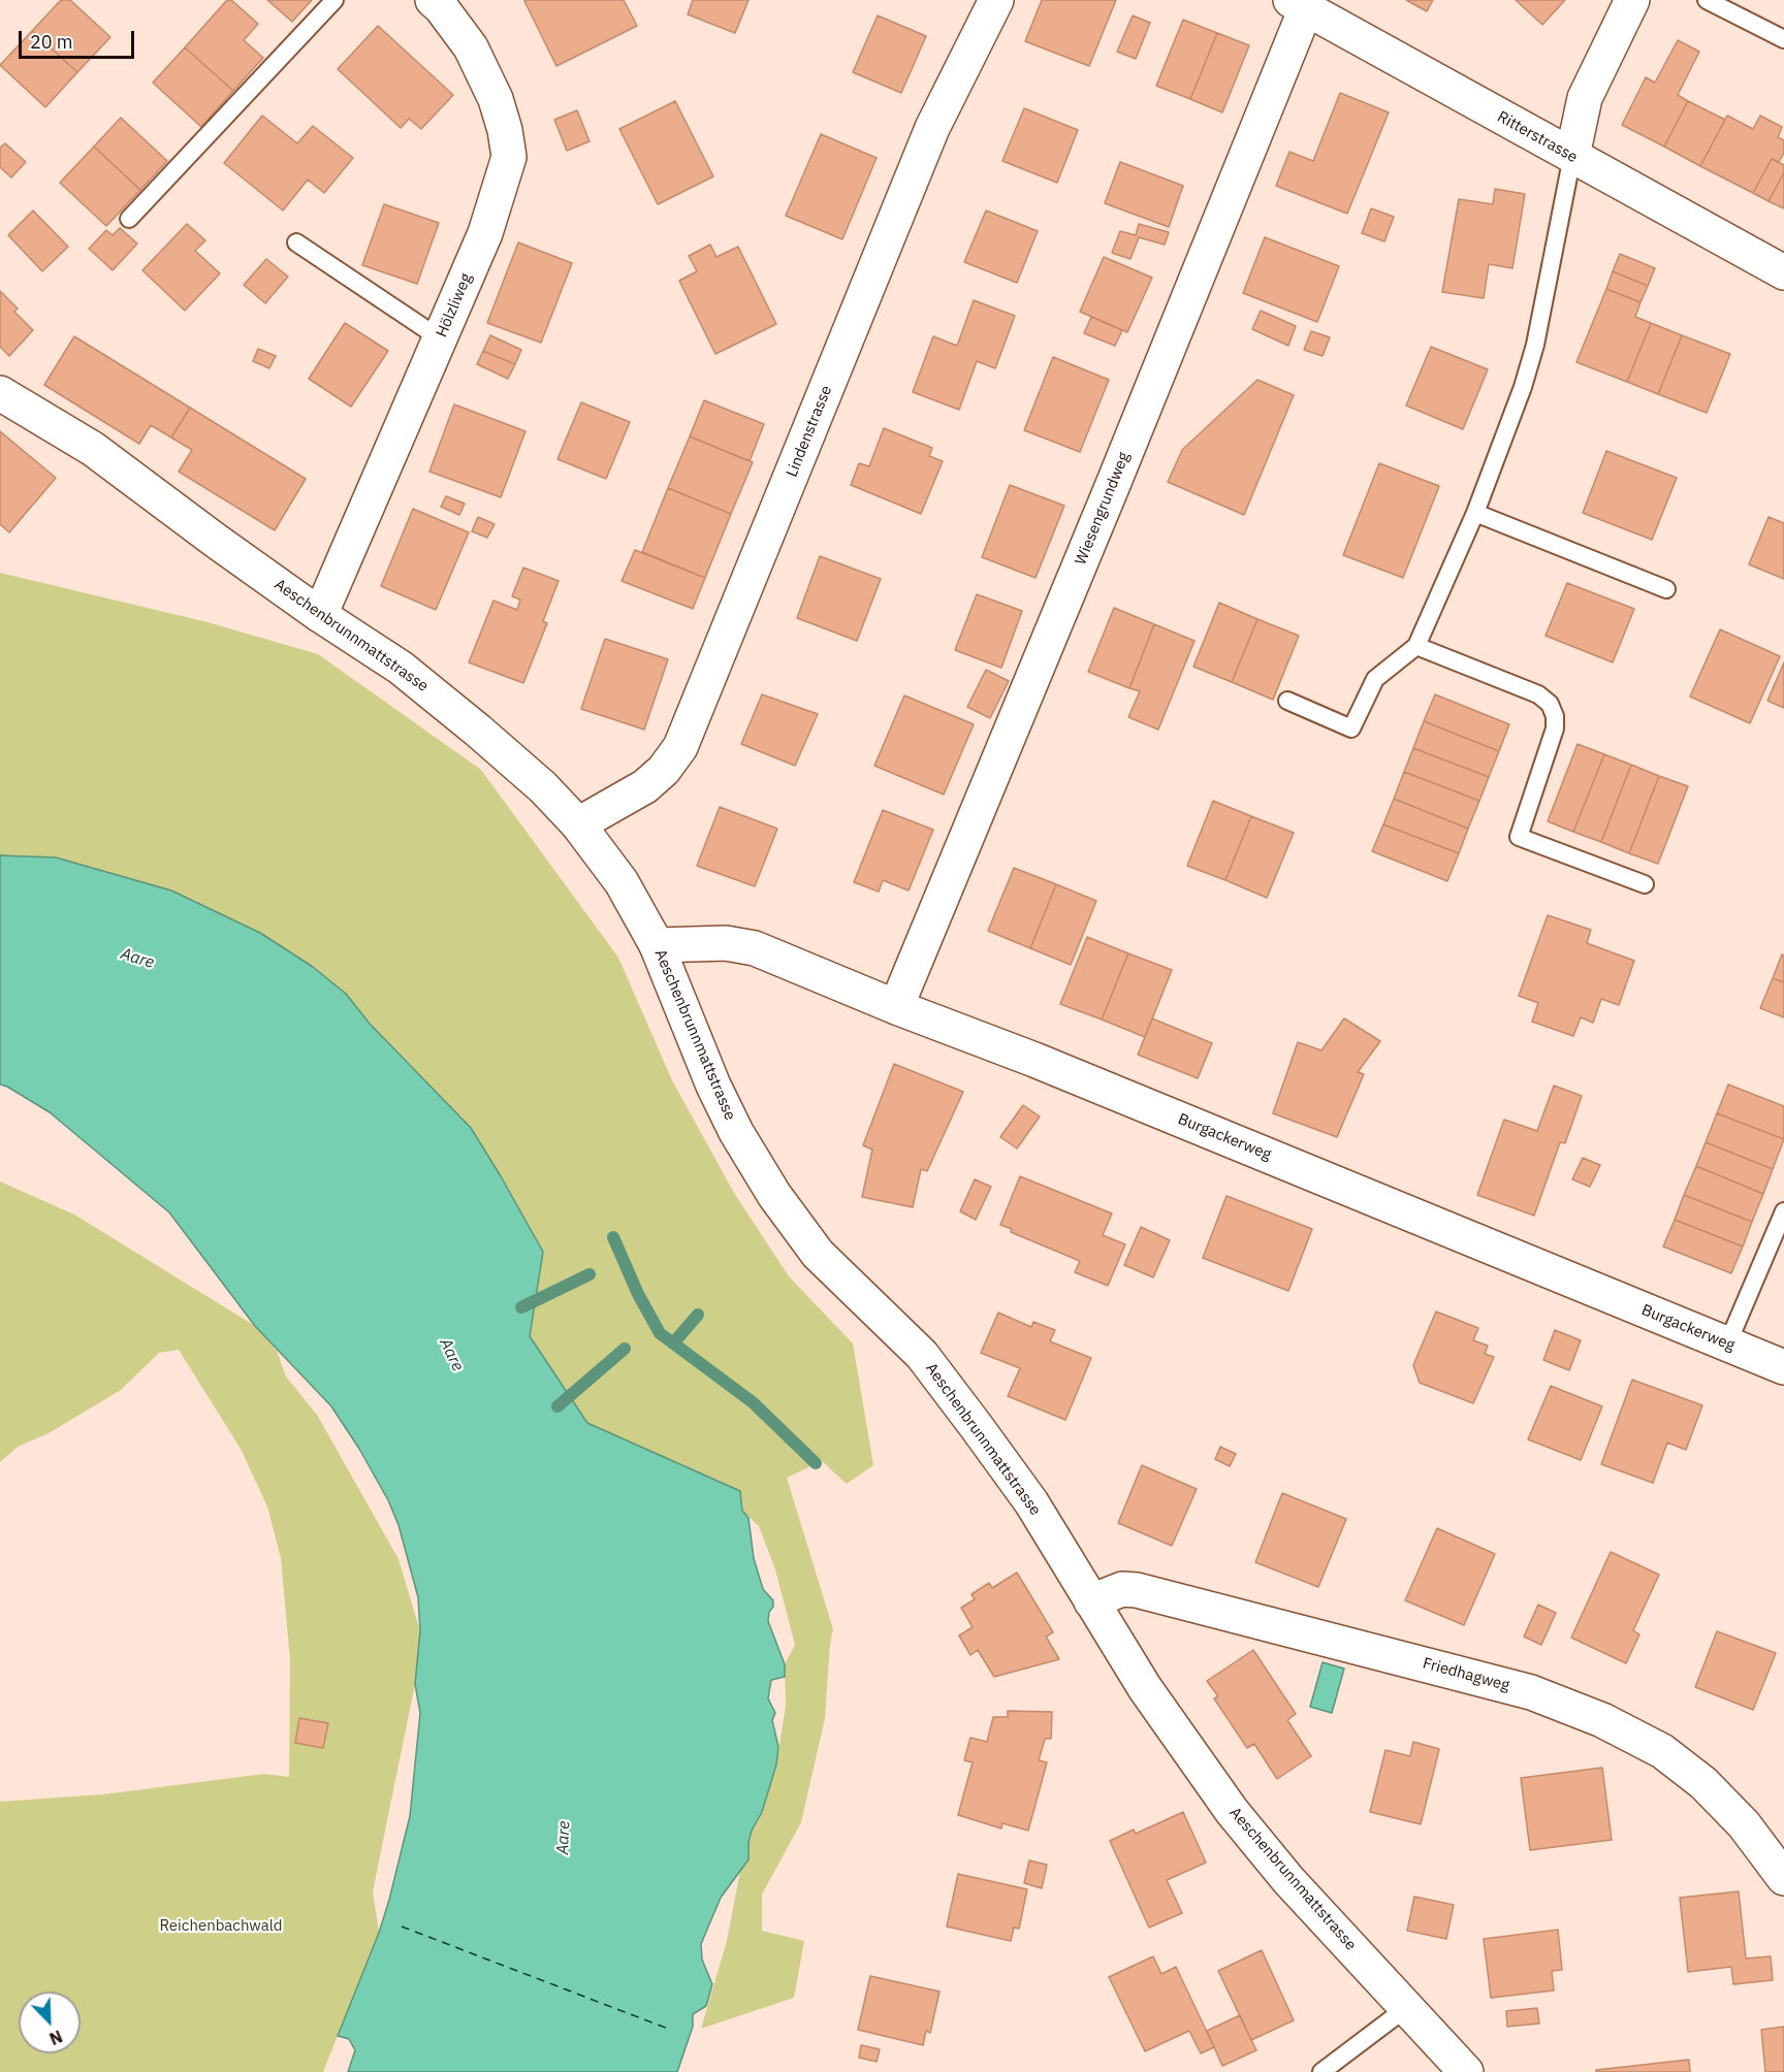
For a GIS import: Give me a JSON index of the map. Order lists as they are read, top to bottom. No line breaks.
{"streets":{"street":["Ritterstrasse","Hölzliweg","Lindenstrasse","Wiesengrundweg","Aeschenbrunnmattstrasse","Burgackerweg","Friedhagweg"]},"crossings":[["Ritterstrasse","Wiesengrundweg"],["Hölzliweg","Aeschenbrunnmattstrasse"],["Lindenstrasse","Aeschenbrunnmattstrasse"],["Wiesengrundweg","Burgackerweg"],["Aeschenbrunnmattstrasse","Burgackerweg"],["Aeschenbrunnmattstrasse","Friedhagweg"]],"water":["Aare"],"parks":["Reichenbachwald"],"scale_bar":"20 m","north":"bottom right"}
